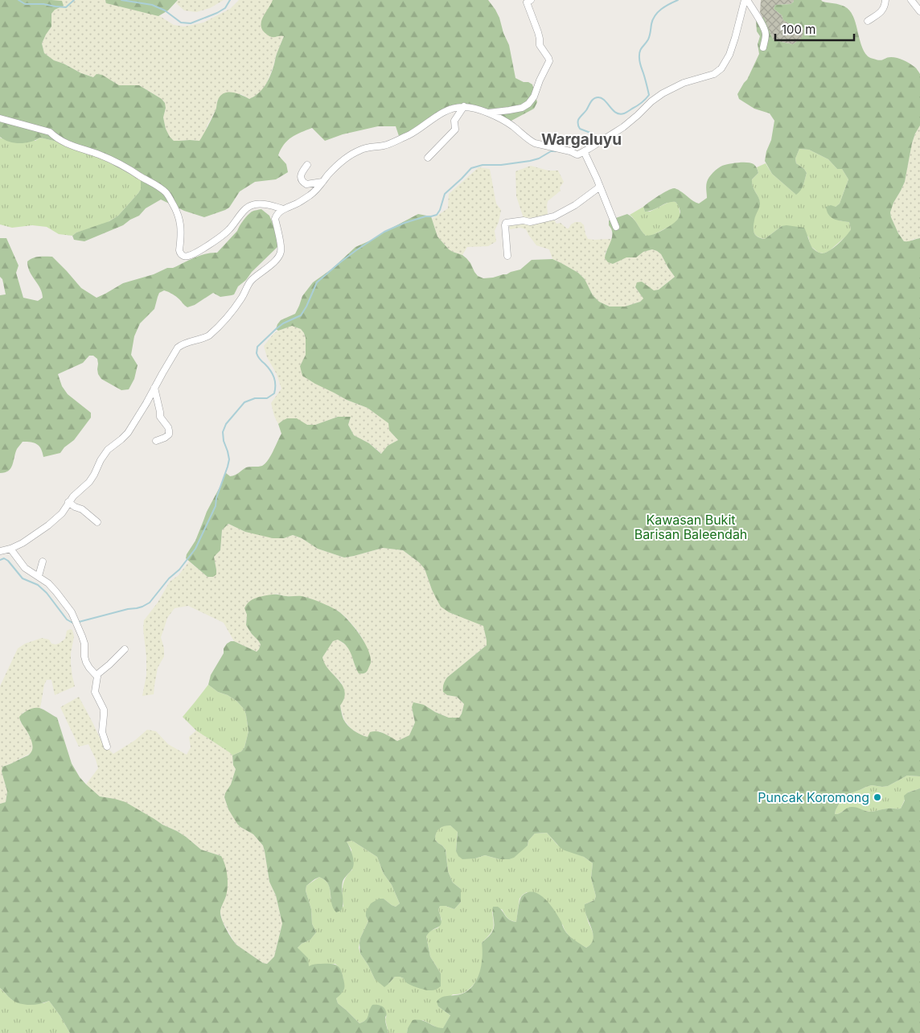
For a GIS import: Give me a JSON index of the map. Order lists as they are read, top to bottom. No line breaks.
{"districts":["Wargaluyu"],"parks":["Kawasan Bukit Barisan Baleendah"],"places":["Puncak Koromong"],"scale_bar":"100 m"}
